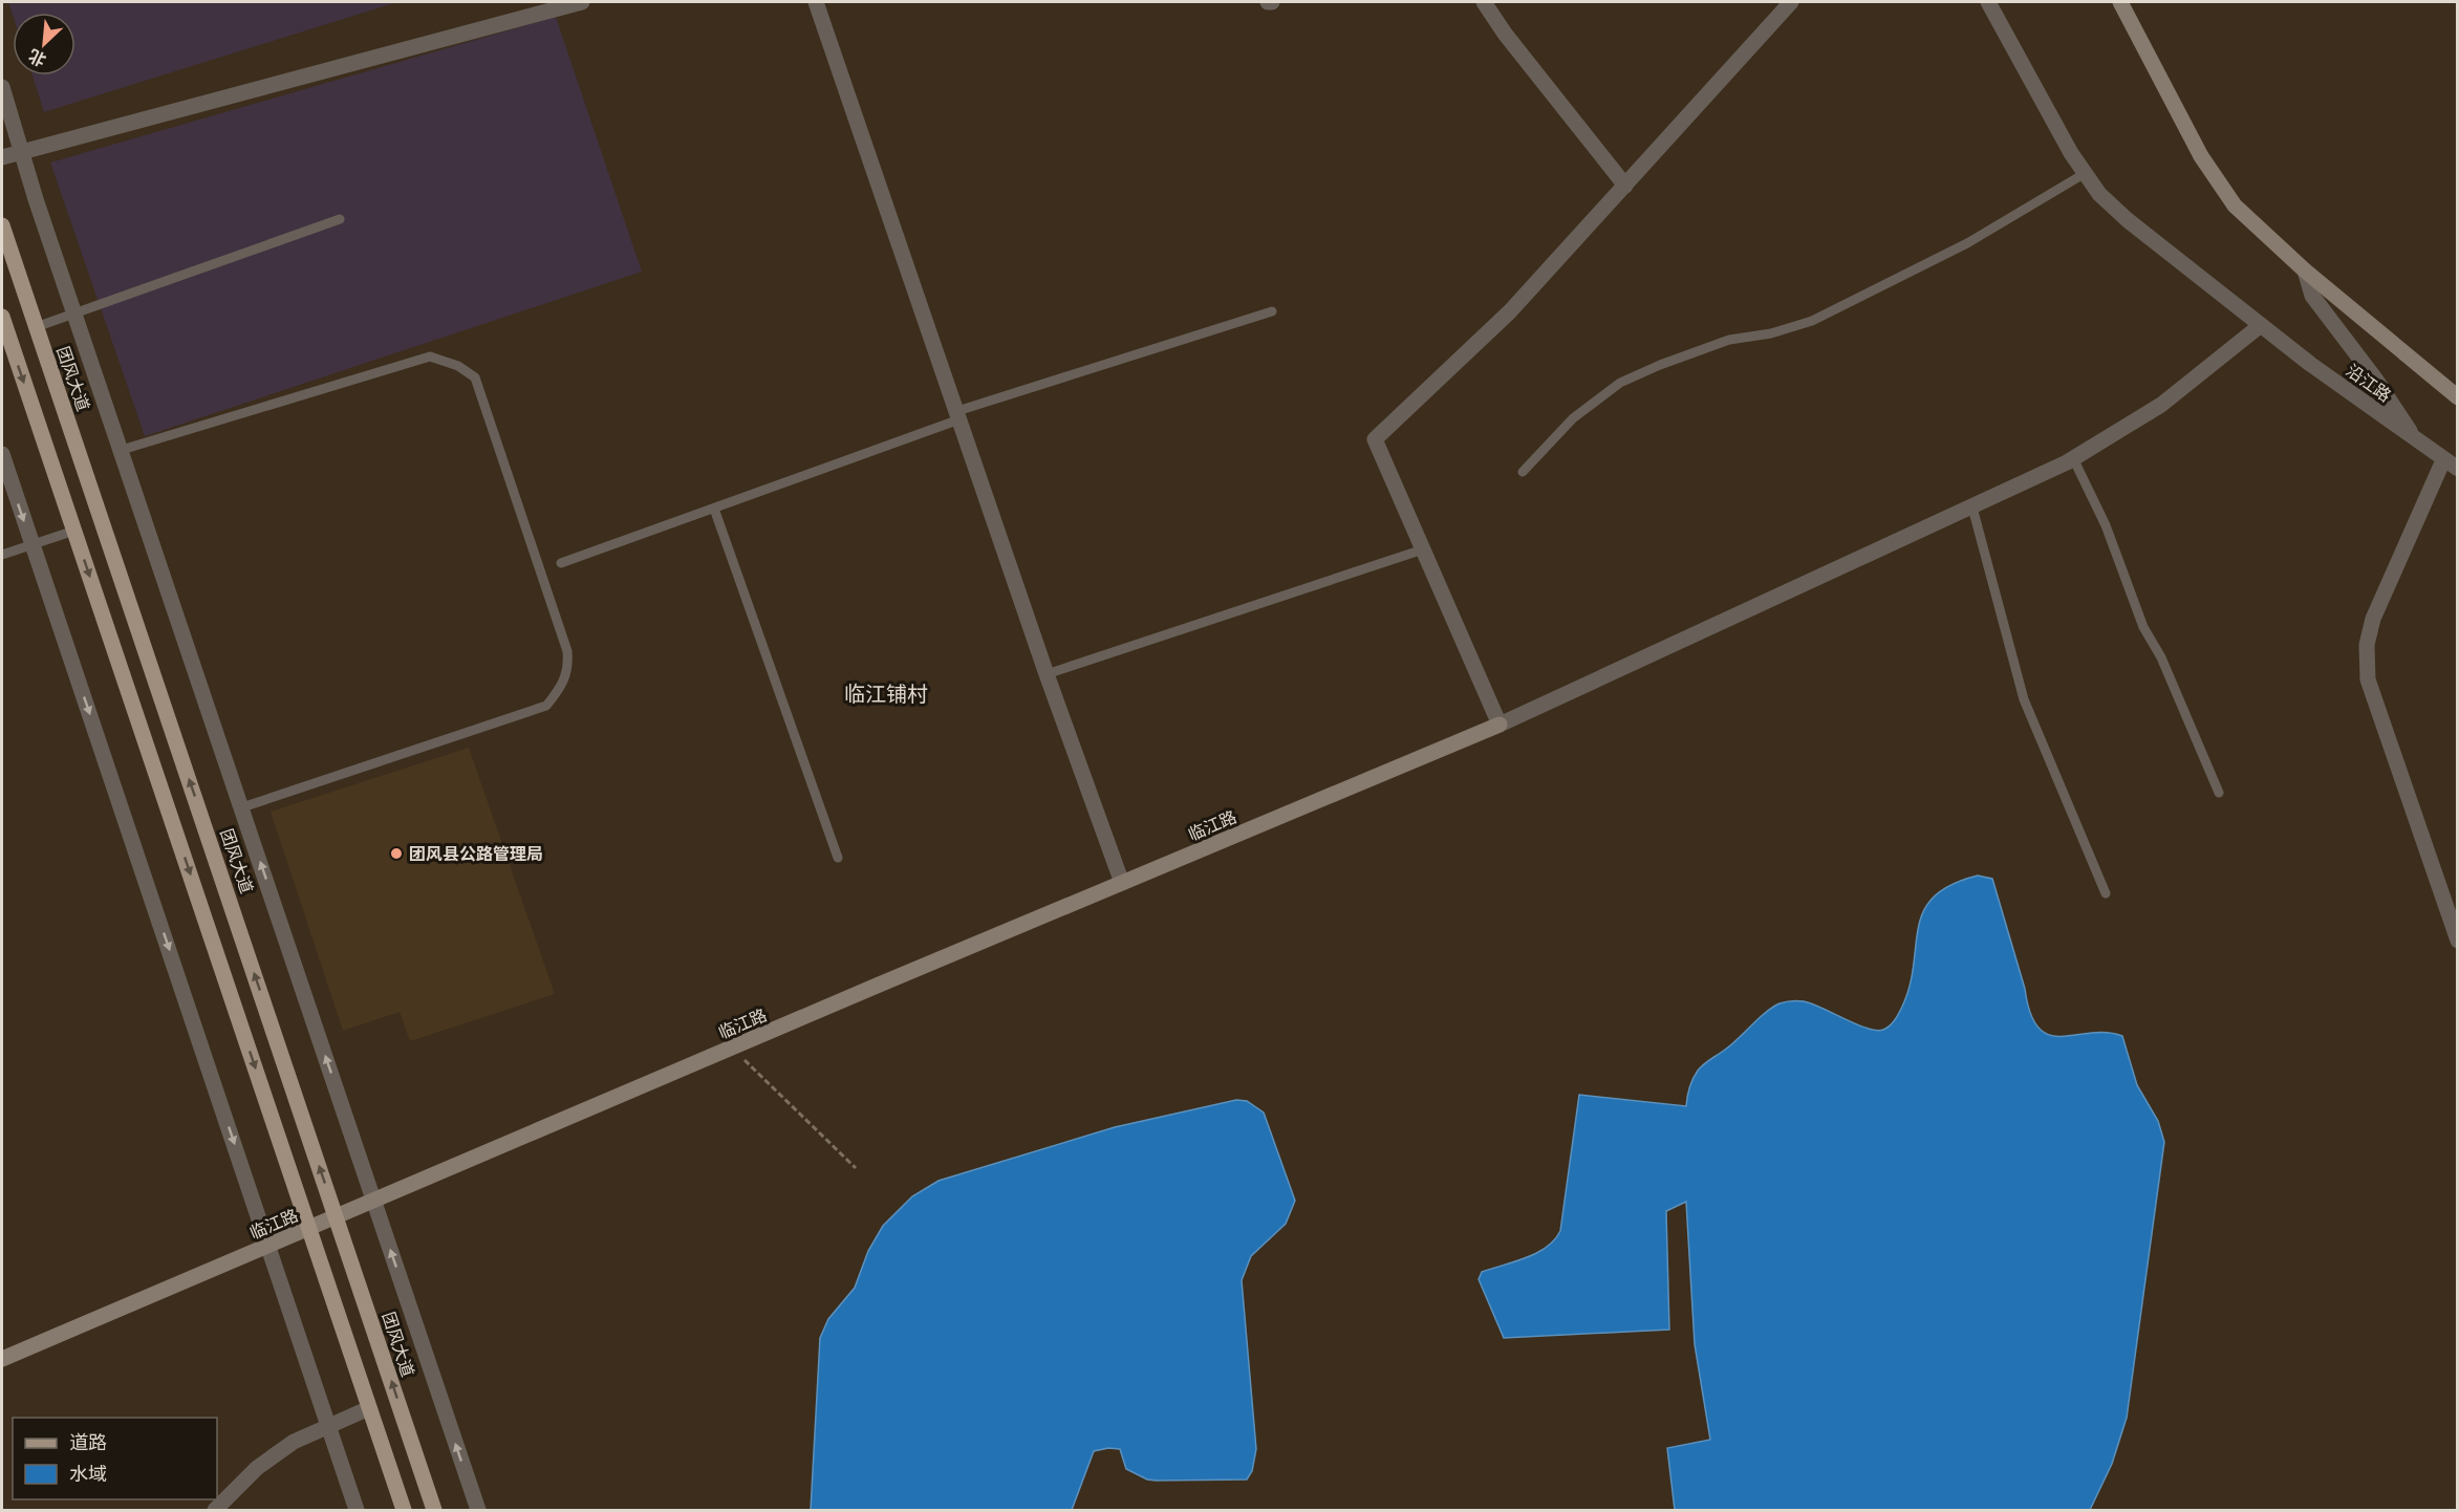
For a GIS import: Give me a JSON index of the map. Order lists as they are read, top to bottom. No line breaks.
{"streets":{"main road":["团风大道"],"street":["沿江路","临江路"]},"crossings":[["团风大道","临江路"]],"districts":["临江铺村"],"places":["团风县公路管理局"],"legend":["道路","水域"],"north":"bottom left"}
